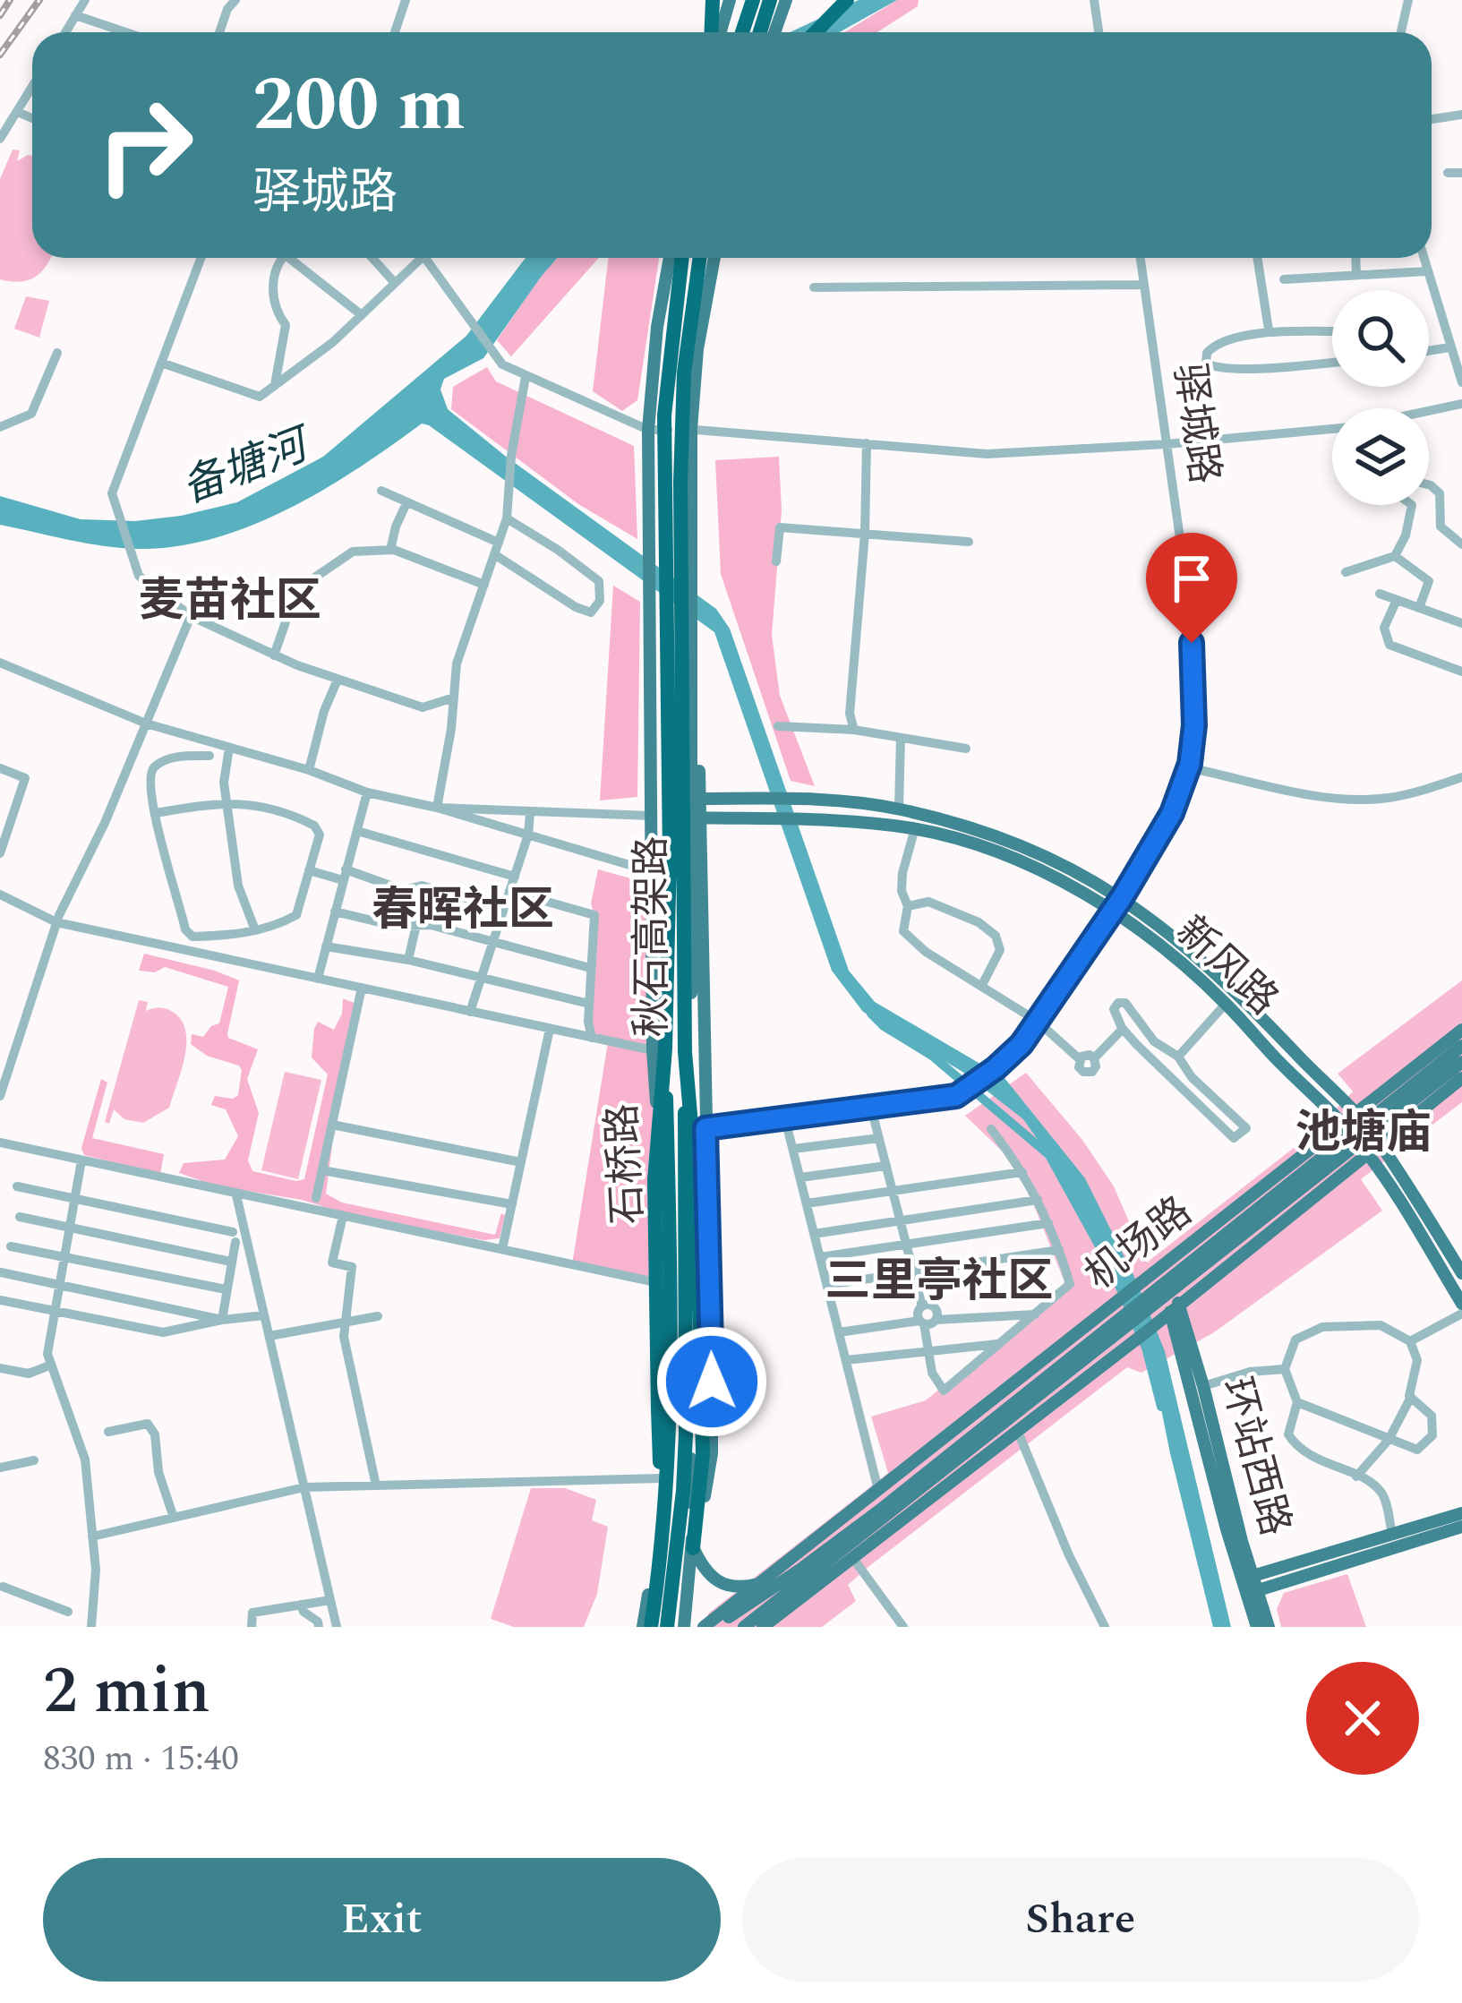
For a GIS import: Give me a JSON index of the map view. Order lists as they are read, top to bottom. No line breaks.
{"streets":{"highway":["秋石高架路"],"main road":["新风路","石桥路","机场路","环站西路"],"street":["驿城路"]},"crossings":[["驿城路","新风路"],["驿城路","石桥路"],["秋石高架路","石桥路"],["新风路","石桥路"],["新风路","机场路"],["机场路","环站西路"]],"districts":["麦苗社区","春晖社区","池塘庙","三里亭社区"],"water":["备塘河"],"page":{"turn":["200 m","驿城路"],"heading":["2 min","830 m · 15:40"],"buttons":["Exit","Share"]}}
